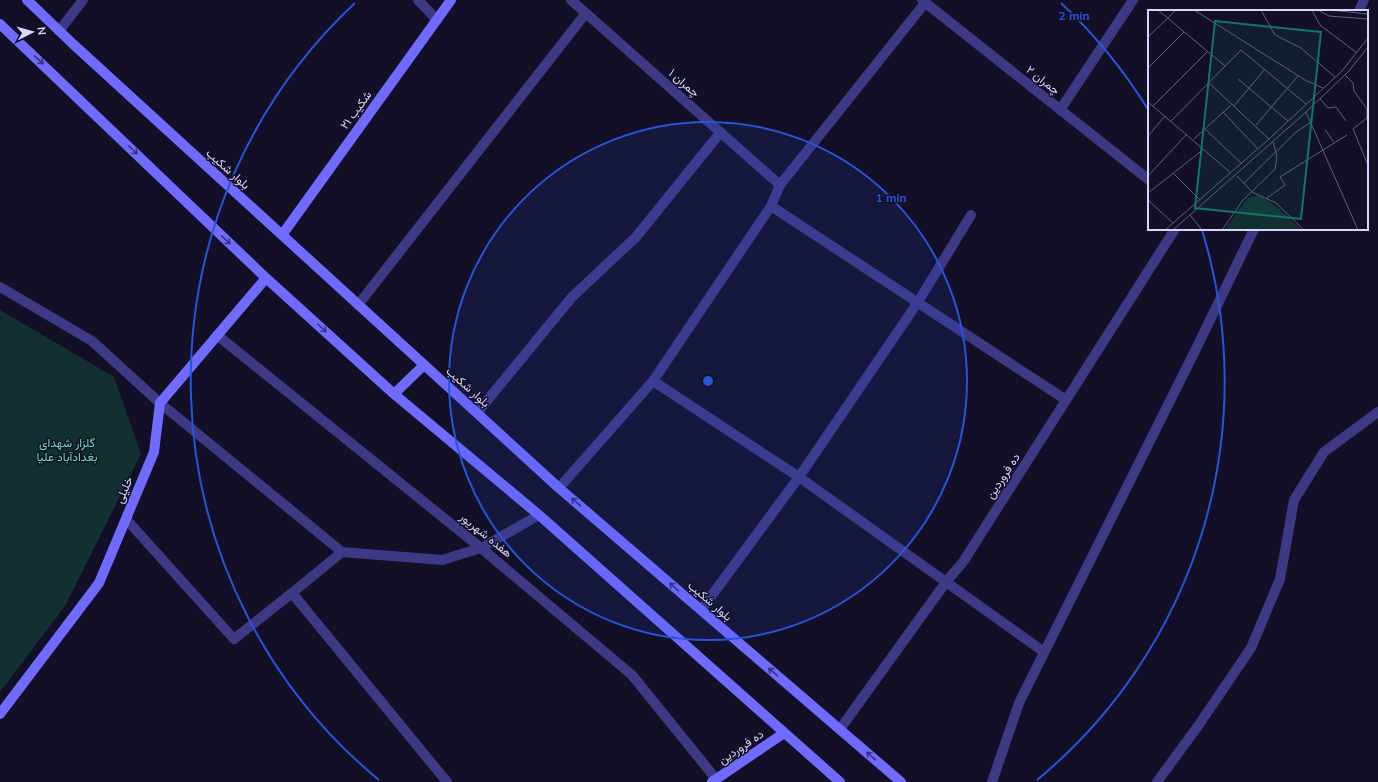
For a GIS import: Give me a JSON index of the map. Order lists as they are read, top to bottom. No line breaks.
{"streets":{"street":["چمران ۲","چمران ۱","شکیب ۲۱","بلوار شکیب","ده فروردین","خلیلی","هفده شهریور"]},"crossings":[["شکیب ۲۱","بلوار شکیب"],["بلوار شکیب","ده فروردین"],["ده فروردین","هفده شهریور"]],"parks":["گلزار شهدای بغدادآباد علیا"],"north":"right","rings":["2 min","1 min"]}
